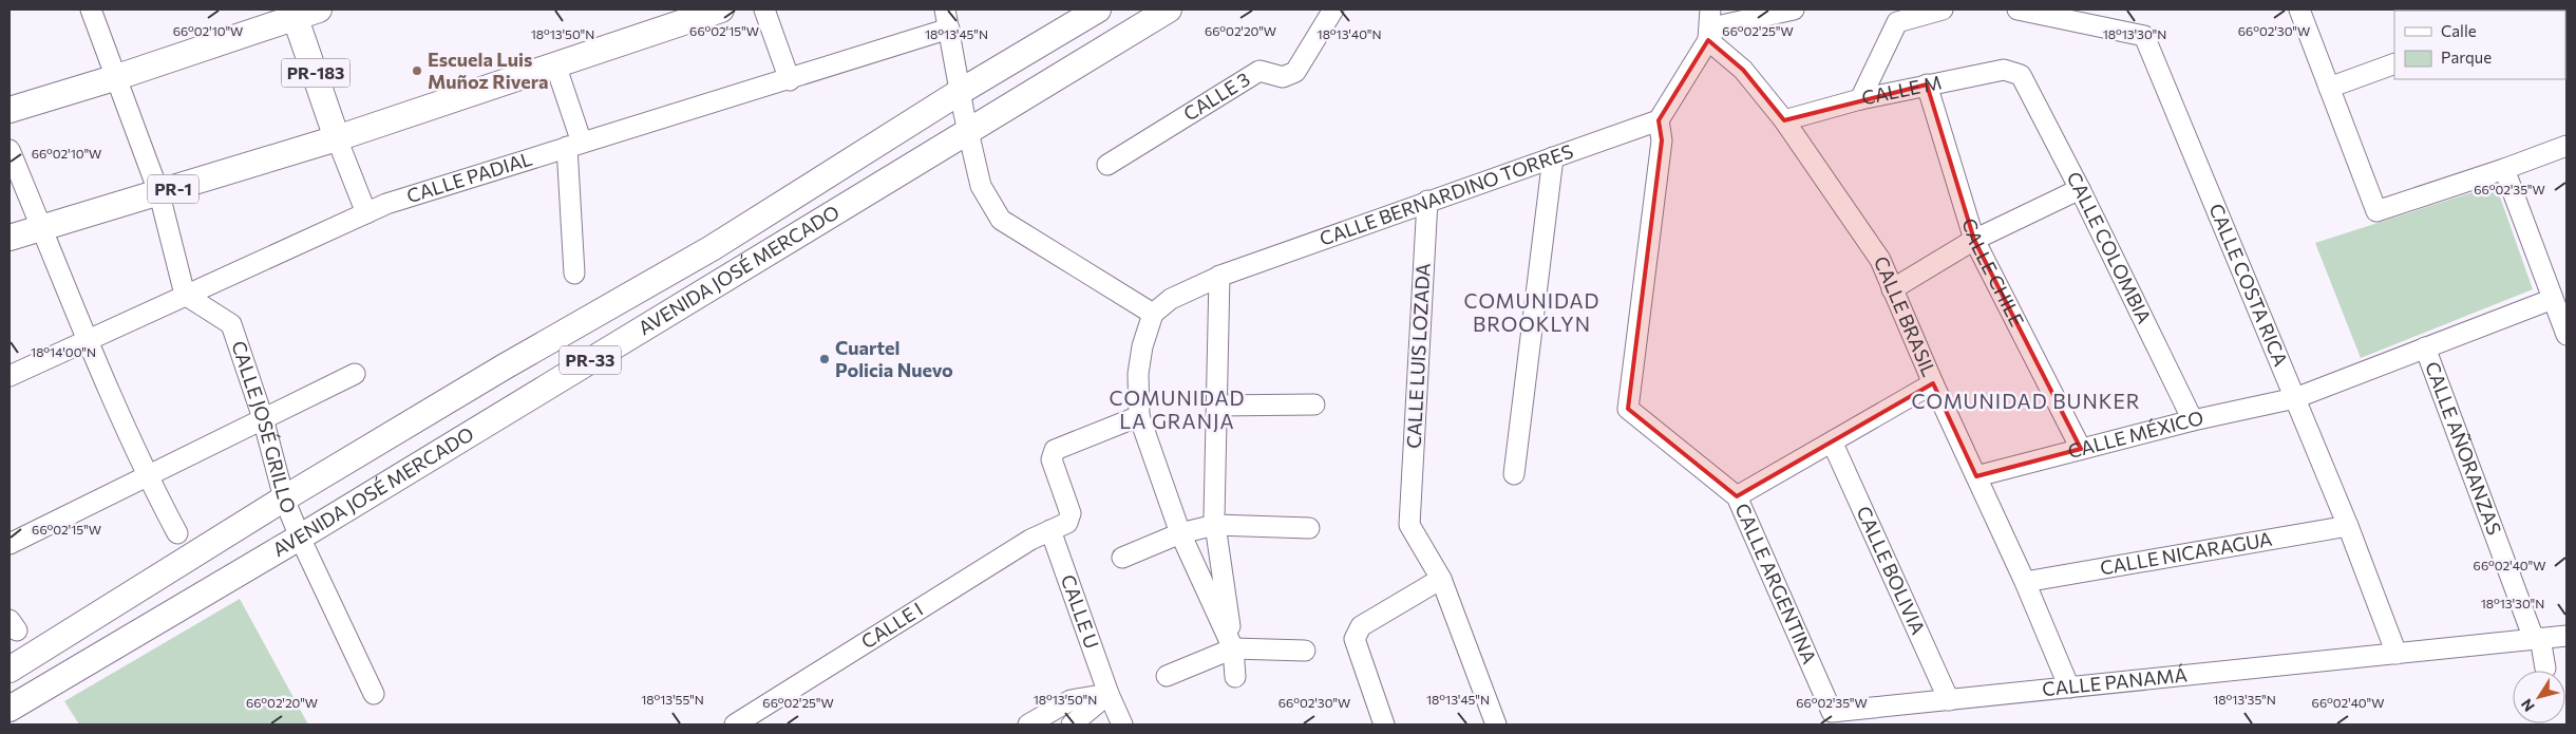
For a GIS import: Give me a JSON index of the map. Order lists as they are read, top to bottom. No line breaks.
{"streets":{"main road":["PR-183","PR-1","AVENIDA JOSÉ MERCADO","PR-33"],"street":["CALLE M","CALLE 3","CALLE PADIAL","CALLE BERNARDINO TORRES","CALLE COLOMBIA","CALLE CHILE","CALLE COSTA RICA","CALLE BRASIL","CALLE LUIS LOZADA","CALLE JOSÉ GRILLO","CALLE MÉXICO","CALLE AÑORANZAS","CALLE NICARAGUA","CALLE BOLIVIA","CALLE ARGENTINA","CALLE U","CALLE I","CALLE PANAMÁ"]},"crossings":[["PR-183","PR-1"],["CALLE M","CALLE COLOMBIA"],["CALLE M","CALLE CHILE"],["CALLE M","CALLE BRASIL"],["CALLE PADIAL","CALLE JOSÉ GRILLO"],["CALLE BERNARDINO TORRES","CALLE LUIS LOZADA"],["CALLE BERNARDINO TORRES","CALLE ARGENTINA"],["CALLE COLOMBIA","CALLE MÉXICO"],["AVENIDA JOSÉ MERCADO","CALLE JOSÉ GRILLO"],["CALLE CHILE","CALLE MÉXICO"],["CALLE COSTA RICA","CALLE MÉXICO"],["CALLE COSTA RICA","CALLE NICARAGUA"],["CALLE COSTA RICA","CALLE PANAMÁ"],["CALLE BRASIL","CALLE MÉXICO"],["CALLE BRASIL","CALLE NICARAGUA"],["CALLE BRASIL","CALLE PANAMÁ"],["CALLE MÉXICO","CALLE AÑORANZAS"],["CALLE AÑORANZAS","CALLE PANAMÁ"],["CALLE BOLIVIA","CALLE PANAMÁ"],["CALLE ARGENTINA","CALLE PANAMÁ"],["CALLE U","CALLE I"]],"districts":["COMUNIDAD BROOKLYN","COMUNIDAD LA GRANJA","COMUNIDAD BUNKER"],"places":["Escuela Luis Muñoz Rivera","Cuartel Policia Nuevo"],"legend":["Calle","Parque"],"north":"bottom left","coordinates":["66°02'10\"W","66°02'15\"W","66°02'20\"W","66°02'25\"W","66°02'30\"W","18°13'50\"N","18°13'45\"N","18°13'40\"N","18°13'30\"N","66°02'35\"W","18°14'00\"N","66°02'40\"W","18°13'55\"N","18°13'35\"N"]}
